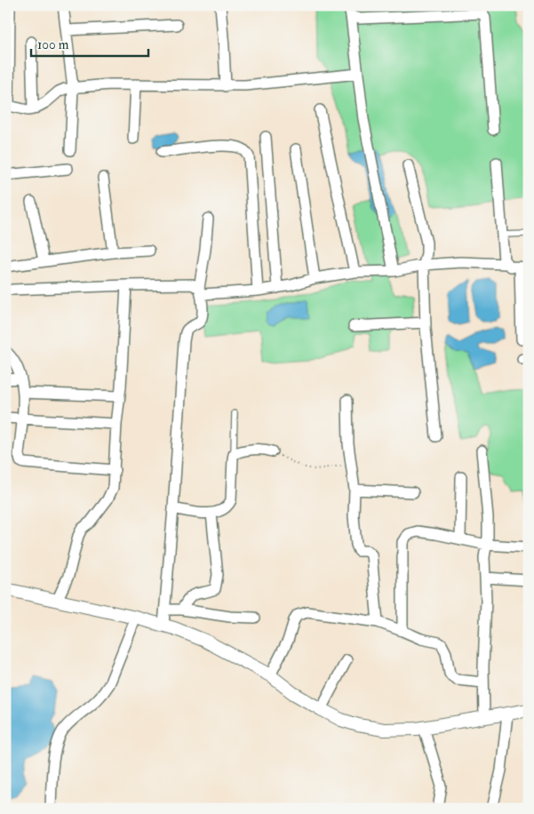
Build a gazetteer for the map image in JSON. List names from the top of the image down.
{
  "scale_bar": "100 m"
}
